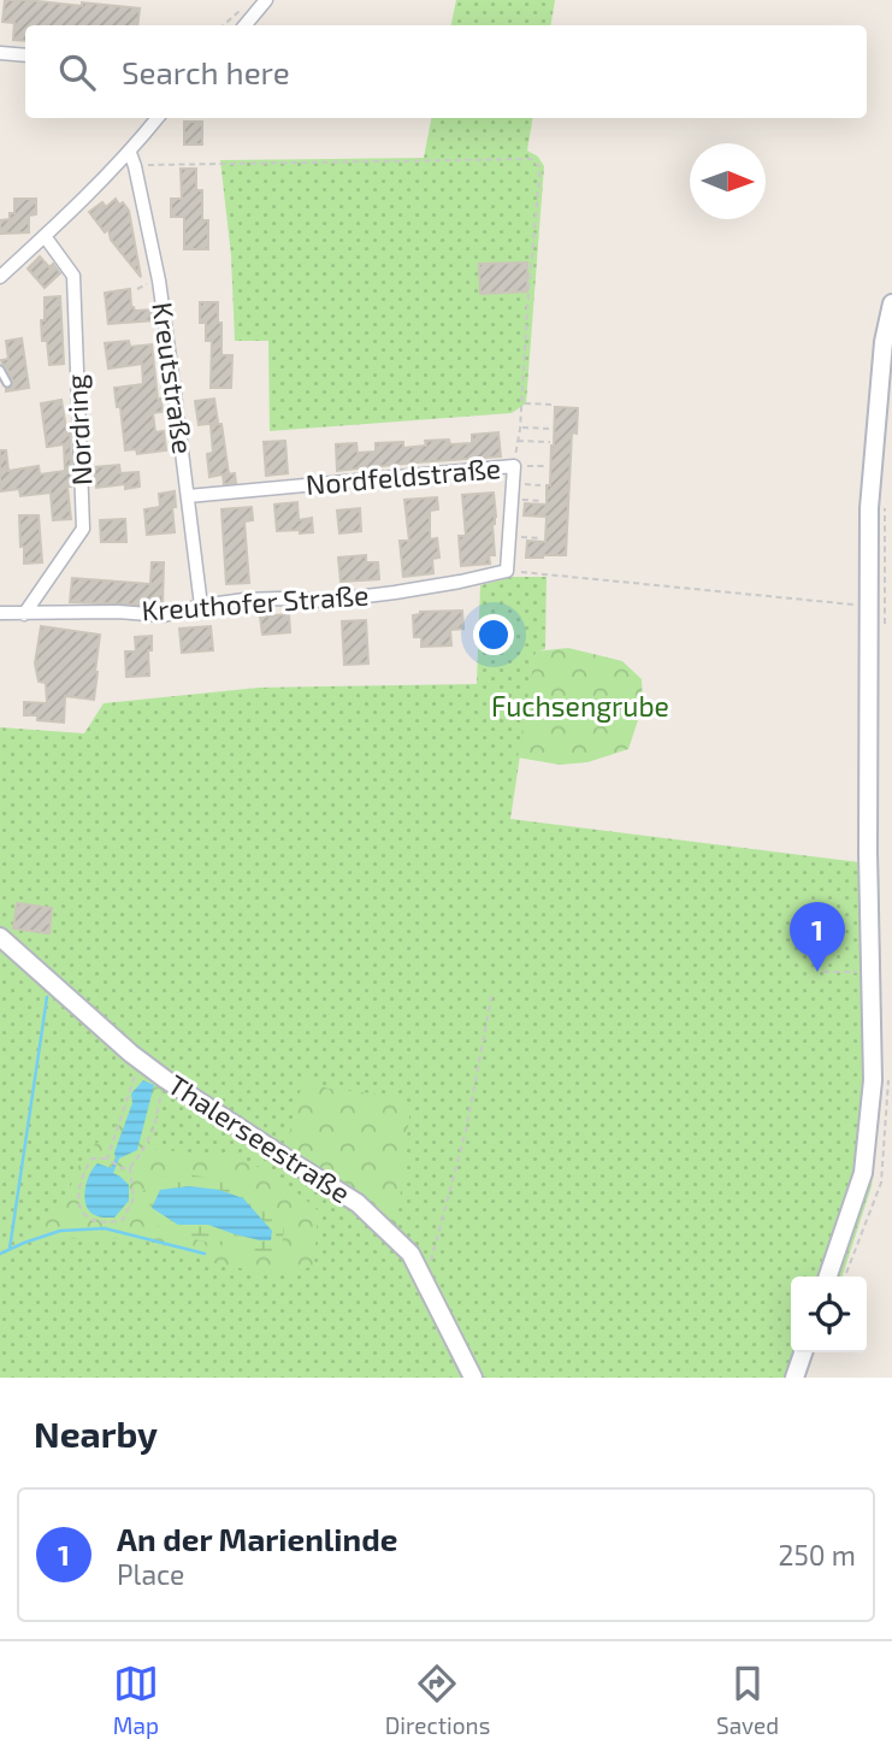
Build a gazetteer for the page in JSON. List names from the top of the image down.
{
  "streets": {
    "street": [
      "Kreutstraße",
      "Nordring",
      "Nordfeldstraße",
      "Kreuthofer Straße",
      "Thalerseestraße"
    ]
  },
  "crossings": [
    ["Kreutstraße", "Nordfeldstraße"],
    ["Kreutstraße", "Kreuthofer Straße"],
    ["Nordring", "Kreuthofer Straße"],
    ["Nordfeldstraße", "Kreuthofer Straße"]
  ],
  "parks": ["Fuchsengrube"],
  "north": "right",
  "page": {
    "search": "Search here",
    "pins": "1",
    "heading": "Nearby",
    "list": [
      {
        "mark": "1",
        "name": "An der Marienlinde",
        "note": "Place",
        "value": "250 m"
      }
    ],
    "nav": ["Map", "Directions", "Saved"]
  }
}
